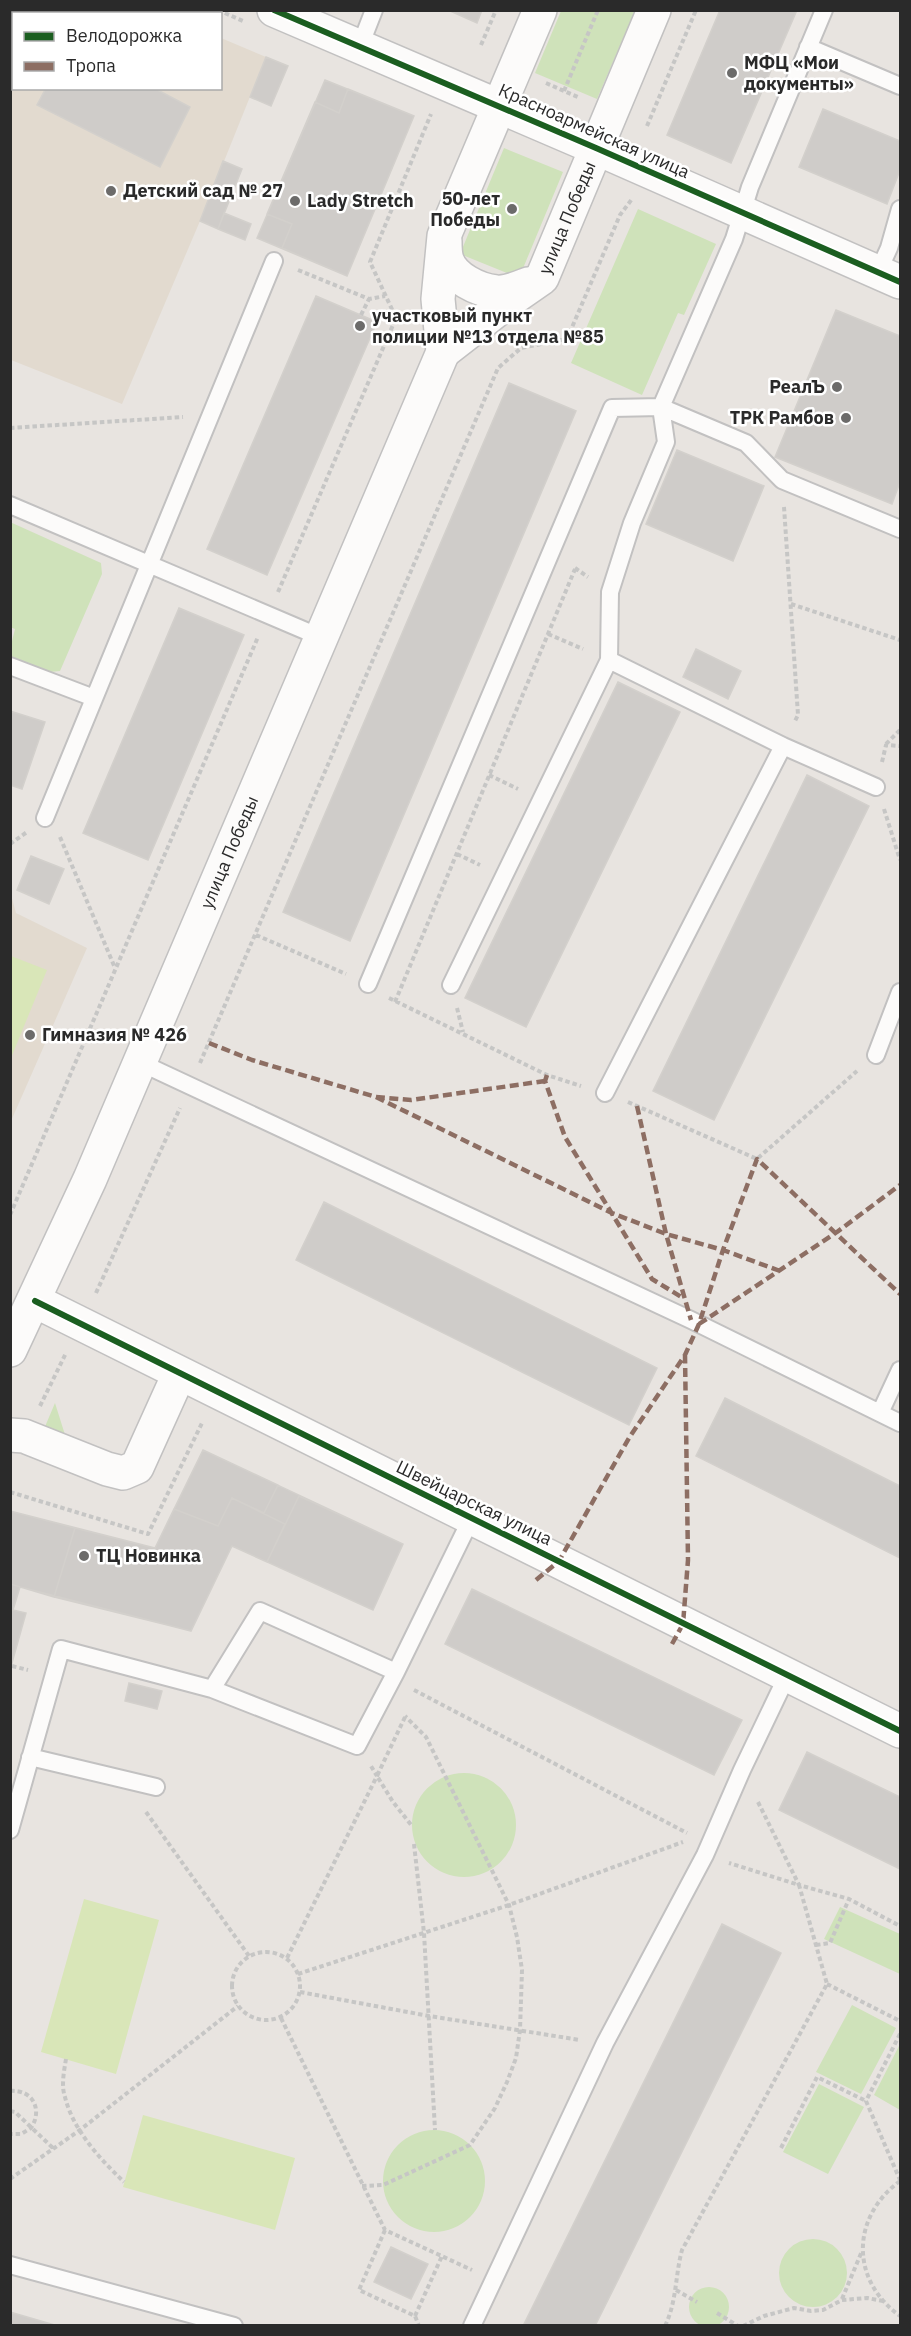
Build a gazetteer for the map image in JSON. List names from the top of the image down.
{
  "streets": {
    "main road": ["Красноармейская улица", "улица Победы", "Швейцарская улица"]
  },
  "crossings": [
    ["Красноармейская улица", "улица Победы"],
    ["улица Победы", "Швейцарская улица"]
  ],
  "places": [
    "МФЦ «Мои документы»",
    "Детский сад № 27",
    "Lady Stretch",
    "50-лет Победы",
    "участковый пункт полиции №13 отдела №85",
    "РеалЪ",
    "ТРК Рамбов",
    "Гимназия № 426",
    "ТЦ Новинка"
  ],
  "legend": ["Велодорожка", "Тропа"]
}
